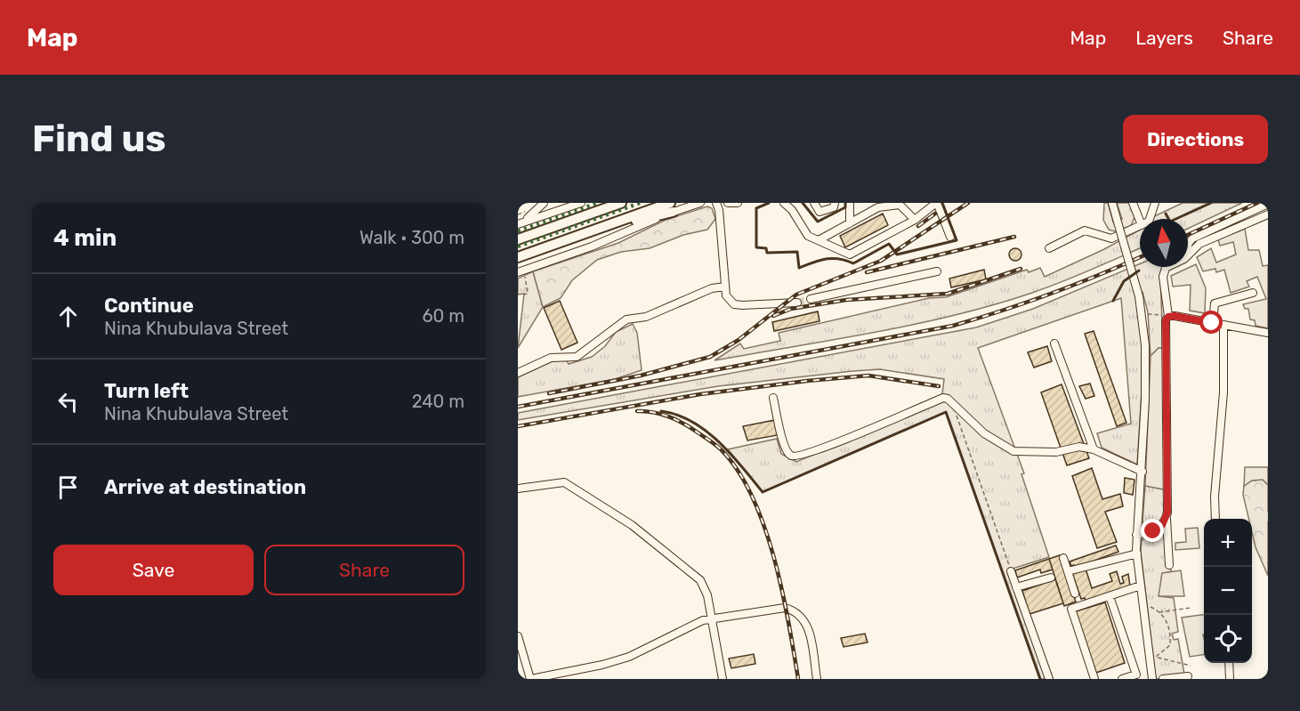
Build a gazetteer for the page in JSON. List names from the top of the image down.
{
  "north": "top",
  "page": {
    "header": "Map",
    "nav": ["Map", "Layers", "Share"],
    "buttons": [
      "Directions",
      ["Save", "Share"]
    ],
    "title": "Find us",
    "heading": ["4 min", "Walk · 300 m"],
    "list": [
      ["Continue", "Nina Khubulava Street", "60 m"],
      ["Turn left", "Nina Khubulava Street", "240 m"],
      "Arrive at destination"
    ],
    "map_buttons": ["+", "−"]
  }
}
